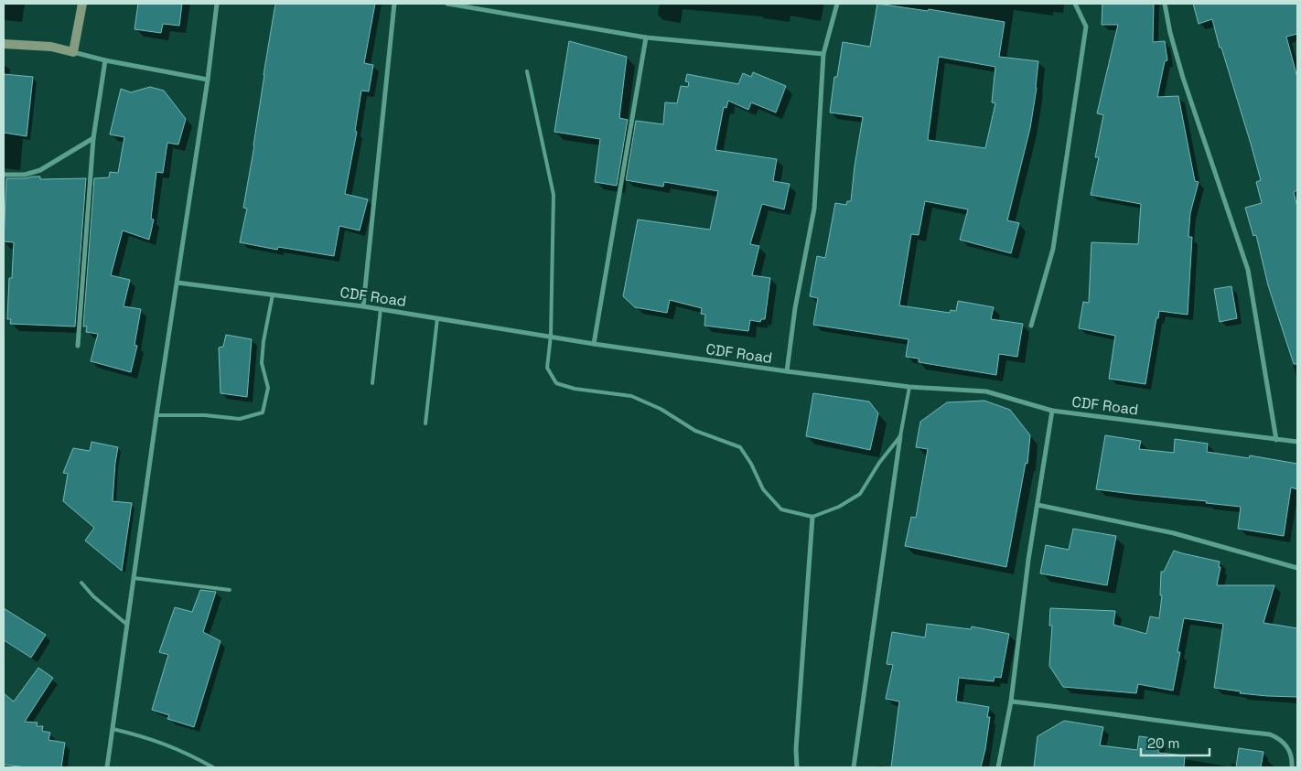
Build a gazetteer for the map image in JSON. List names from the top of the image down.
{
  "streets": {
    "street": ["CDF Road"]
  },
  "scale_bar": "20 m"
}
